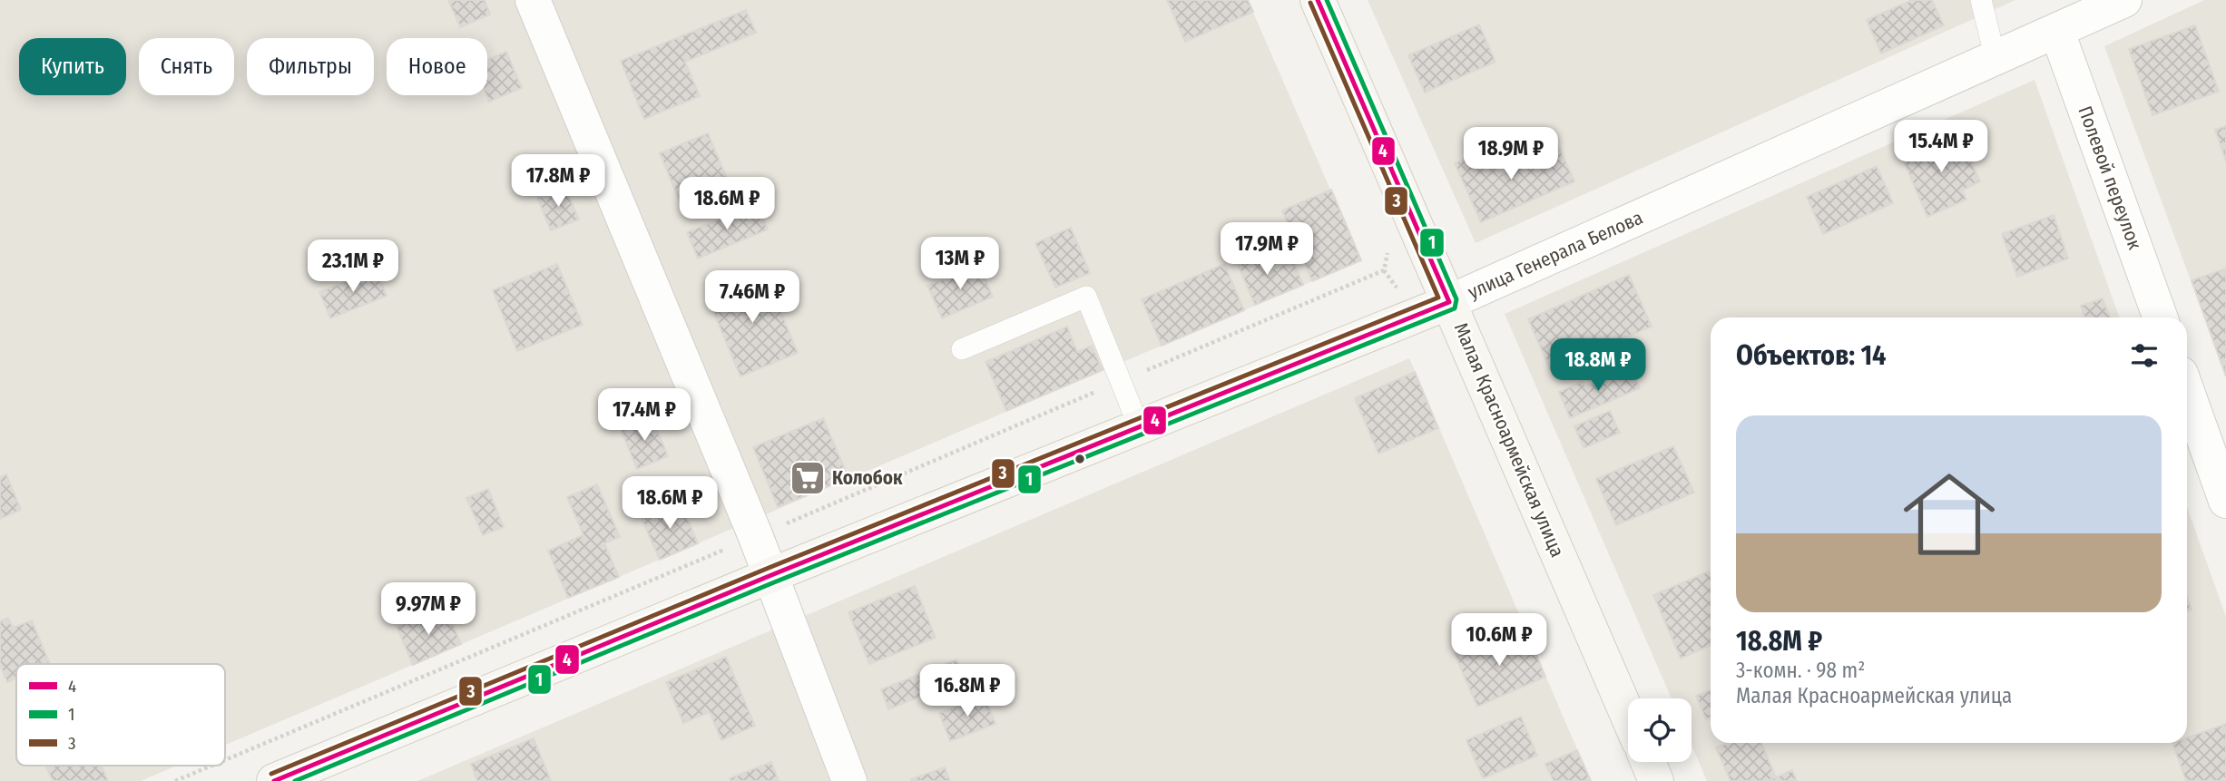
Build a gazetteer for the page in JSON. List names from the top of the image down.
{
  "streets": {
    "main road": ["улица Генерала Белова", "Малая Красноармейская улица"],
    "street": ["Полевой переулок"]
  },
  "crossings": [
    ["Полевой переулок", "улица Генерала Белова"],
    ["улица Генерала Белова", "Малая Красноармейская улица"]
  ],
  "places": {
    "supermarket": ["Колобок"]
  },
  "lines": ["transit line 4", "transit line 1", "transit line 3"],
  "legend": ["4", "1", "3"],
  "page": {
    "chip": [
      "Купить",
      "Снять",
      "Фильтры",
      "Новое"
    ],
    "price": [
      "15.4M ₽",
      "18.9M ₽",
      "17.8M ₽",
      "18.6M ₽",
      "17.9M ₽",
      "13M ₽",
      "23.1M ₽",
      "7.46M ₽",
      "18.8M ₽",
      "17.4M ₽",
      "18.6M ₽",
      "9.97M ₽",
      "10.6M ₽",
      "16.8M ₽"
    ],
    "heading": "Объектов: 14",
    "list": [
      {
        "name": "18.8M ₽",
        "note": "3-комн. · 98 m² · Малая Красноармейская улица"
      }
    ]
  }
}
